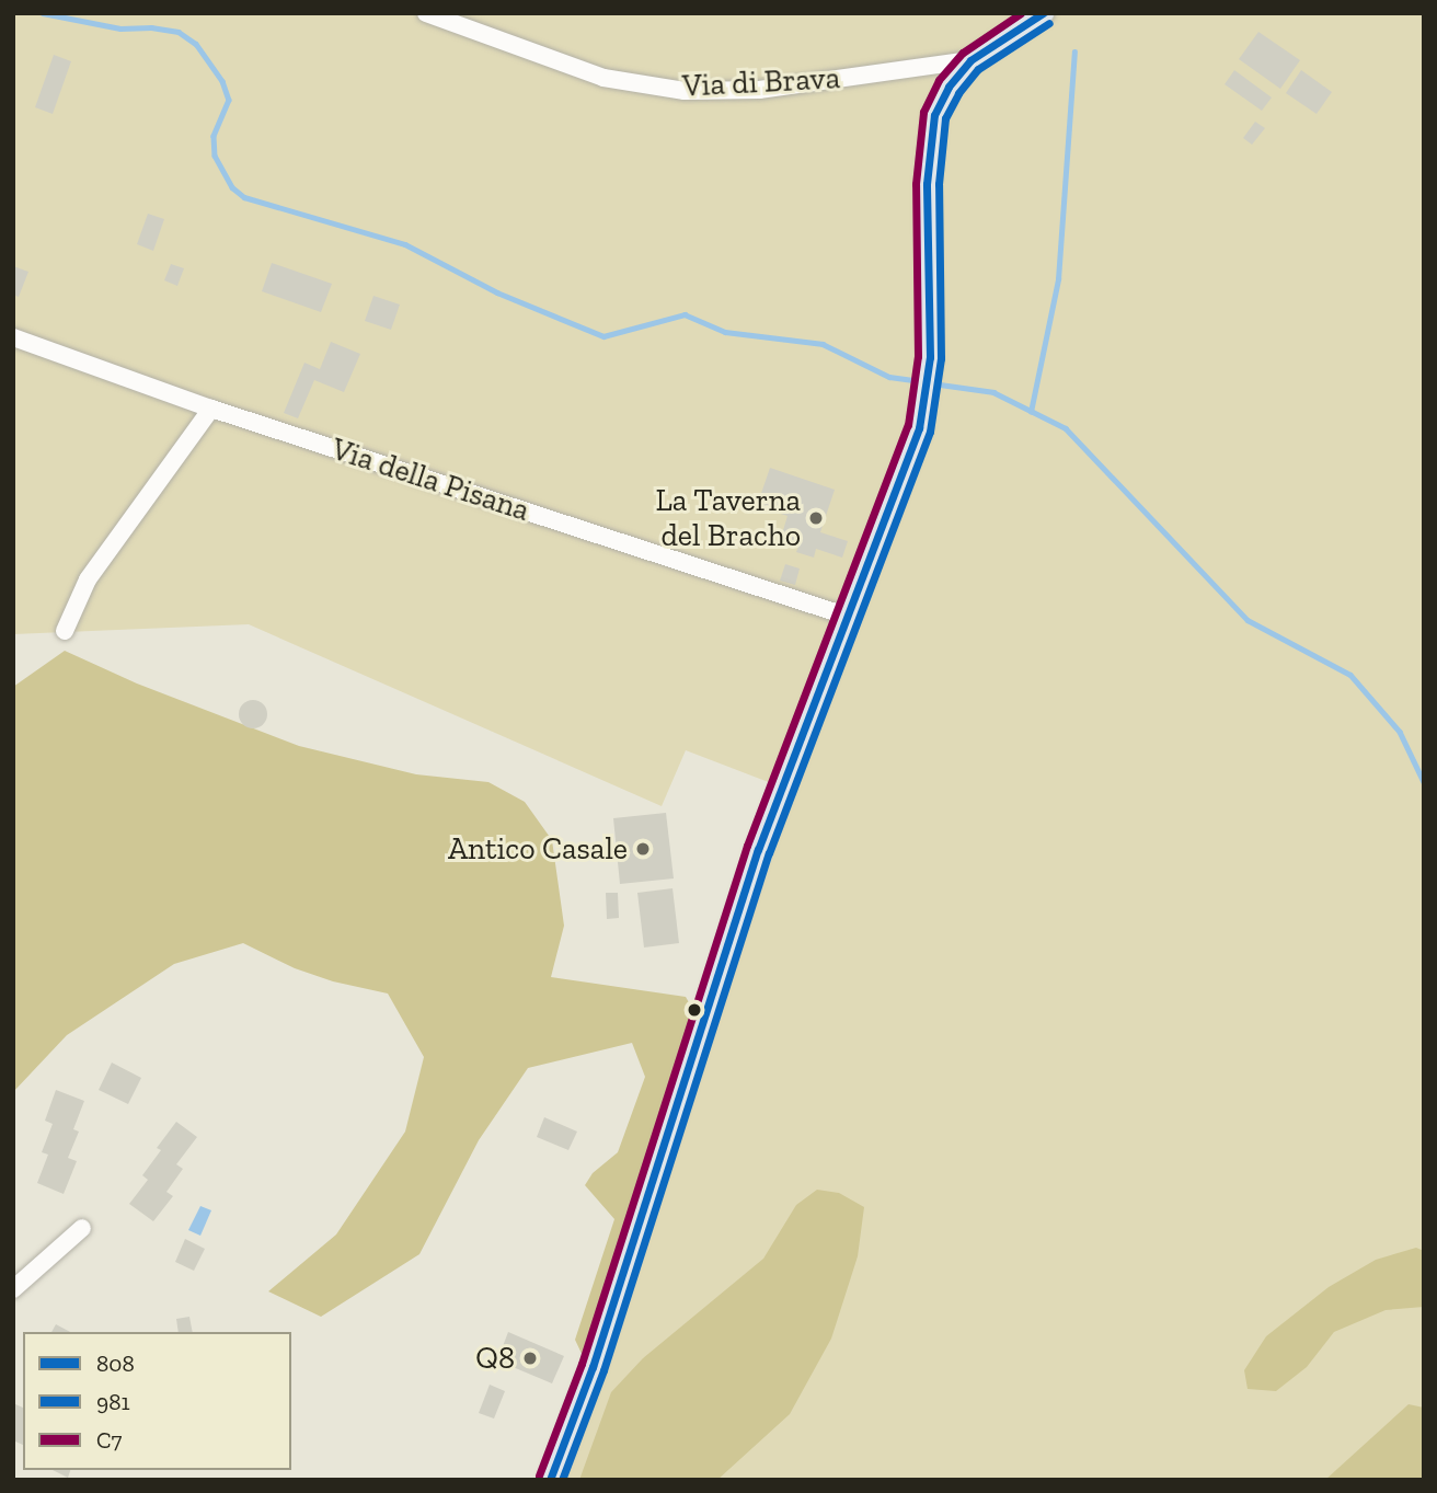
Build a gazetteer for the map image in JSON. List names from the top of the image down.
{
  "streets": {
    "street": ["Via di Brava", "Via della Pisana"]
  },
  "places": ["La Taverna del Bracho", "Antico Casale", "Q8"],
  "lines": ["transit line 808", "transit line C7", "transit line 981"],
  "legend": ["808", "981", "C7"]
}
